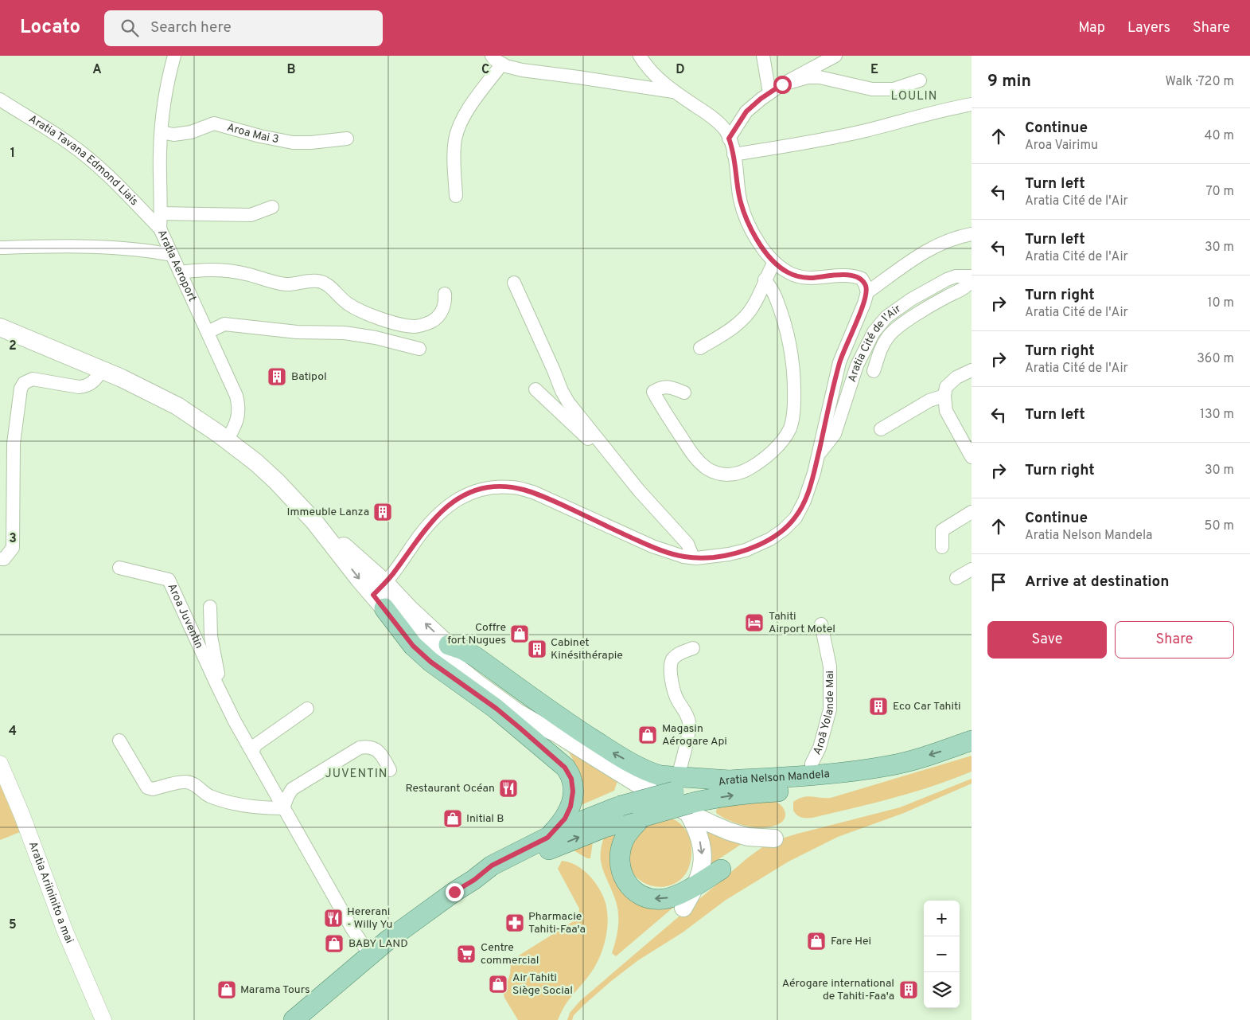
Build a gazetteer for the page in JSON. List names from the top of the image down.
{
  "streets": {
    "main road": ["Aratia Nelson Mandela"],
    "street": [
      "Aroa Mai 3",
      "Aratia Tavana Edmond Liais",
      "Aratia Aeroport",
      "Aratia Cité de l'Air",
      "Aroa Juventin",
      "Aroā Yolande Mai",
      "Aratia Ariininito a mai"
    ]
  },
  "crossings": [
    ["Aroa Mai 3", "Aratia Aeroport"],
    ["Aratia Tavana Edmond Liais", "Aratia Aeroport"],
    ["Aroa Juventin", "Aratia Nelson Mandela"],
    ["Aroā Yolande Mai", "Aratia Nelson Mandela"]
  ],
  "districts": ["LOULIN", "JUVENTIN"],
  "places": {
    "building": [
      "Batipol",
      "Immeuble Lanza",
      "Cabinet Kinésithérapie",
      "Eco Car Tahiti",
      "Aérogare international de Tahiti-Faa'a"
    ],
    "hotel": ["Tahiti Airport Motel"],
    "shop": [
      "Coffre fort Nugues",
      "Magasin Aérogare Api",
      "Initial B",
      "Fare Hei",
      "BABY LAND",
      "Air Tahiti Siège Social",
      "Marama Tours"
    ],
    "restaurant": ["Restaurant Océan", "Hererani - Willy Yu"],
    "pharmacy": ["Pharmacie Tahiti-Faa'a"],
    "supermarket": ["Centre commercial"]
  },
  "page": {
    "header": "Locato",
    "search": "Search here",
    "nav": ["Map", "Layers", "Share"],
    "heading": ["9 min", "Walk · 720 m"],
    "list": [
      ["Continue", "Aroa Vairimu", "40 m"],
      ["Turn left", "Aratia Cité de l'Air", "70 m"],
      ["Turn left", "Aratia Cité de l'Air", "30 m"],
      ["Turn right", "Aratia Cité de l'Air", "10 m"],
      ["Turn right", "Aratia Cité de l'Air", "360 m"],
      ["Turn left", "130 m"],
      ["Turn right", "30 m"],
      ["Continue", "Aratia Nelson Mandela", "50 m"],
      "Arrive at destination"
    ],
    "buttons": ["Save", "Share"],
    "map_buttons": ["+", "−"]
  },
  "grid": {
    "columns": [
      "A",
      "B",
      "C",
      "D",
      "E"
    ],
    "rows": [
      "1",
      "2",
      "3",
      "4",
      "5"
    ]
  }
}
